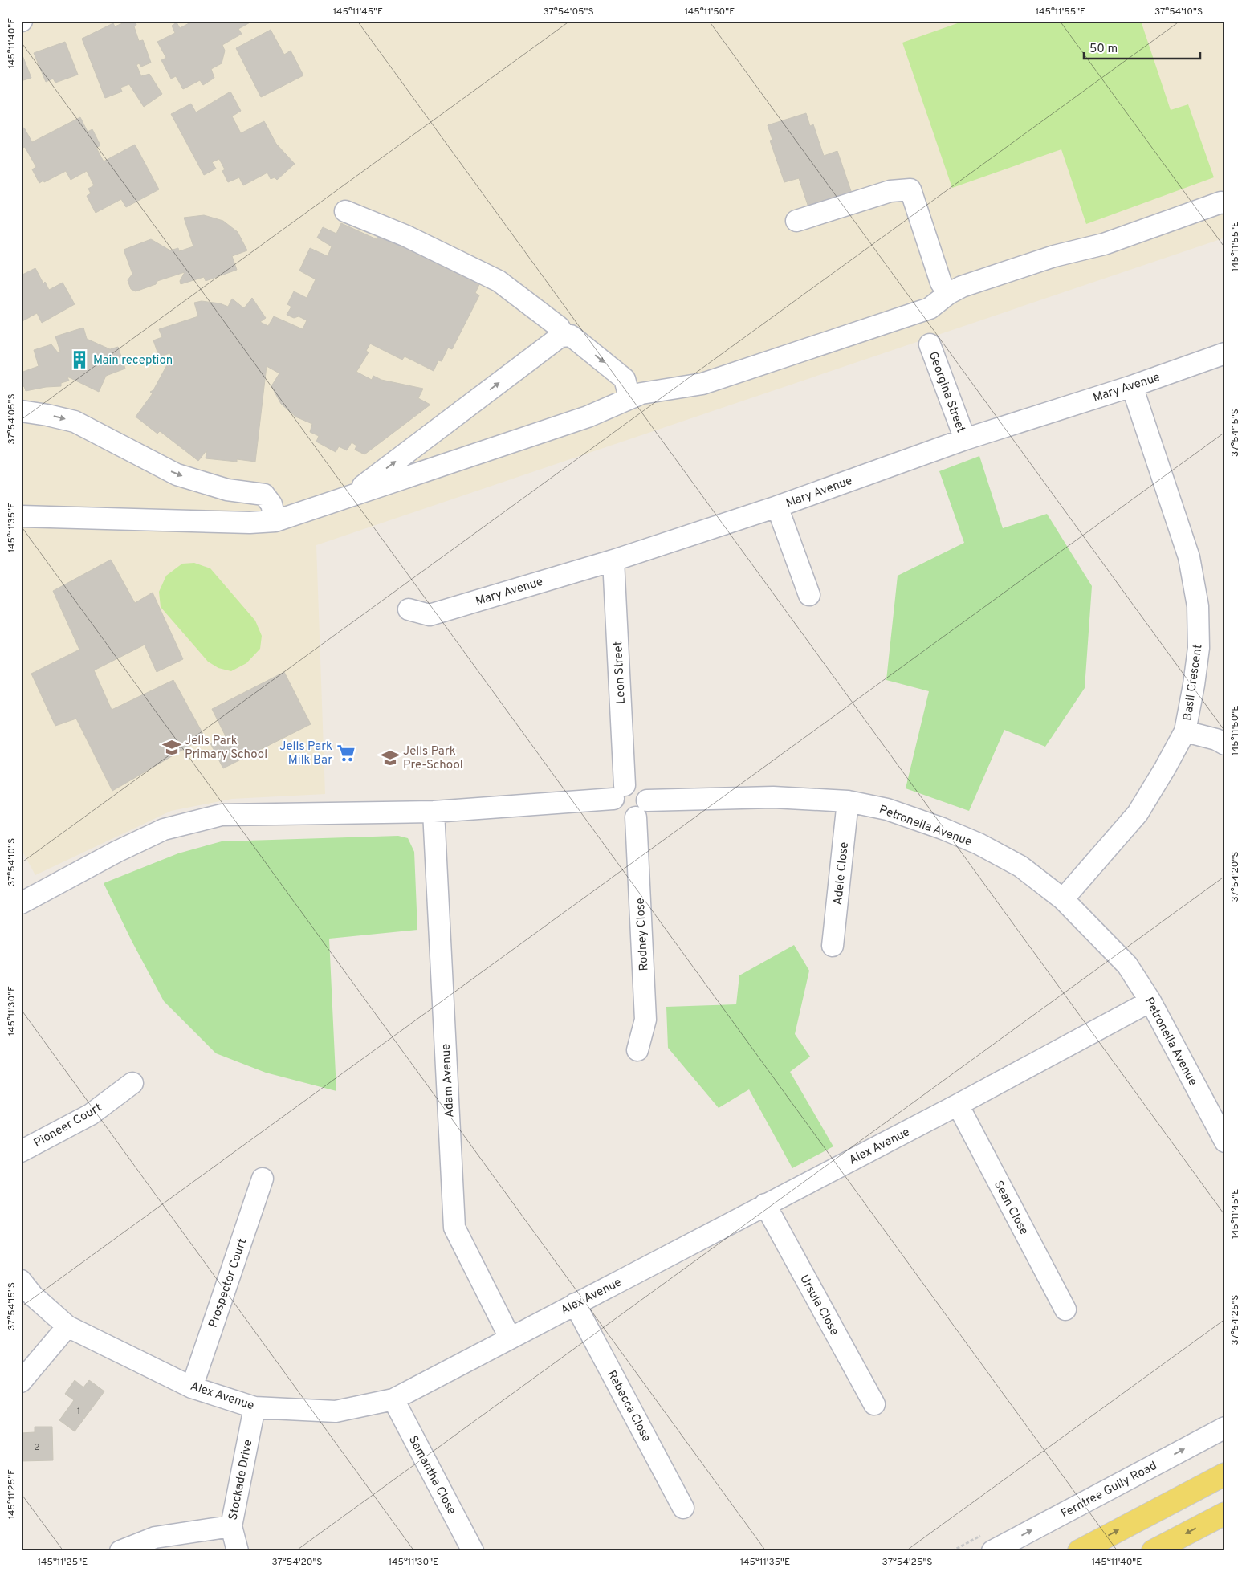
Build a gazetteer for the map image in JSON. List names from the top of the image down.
{
  "streets": {
    "street": [
      "Mary Avenue",
      "Georgina Street",
      "Leon Street",
      "Basil Crescent",
      "Petronella Avenue",
      "Adele Close",
      "Rodney Close",
      "Adam Avenue",
      "Pioneer Court",
      "Alex Avenue",
      "Sean Close",
      "Prospector Court",
      "Ursula Close",
      "Rebecca Close",
      "Samantha Close",
      "Stockade Drive",
      "Ferntree Gully Road"
    ]
  },
  "crossings": [
    ["Mary Avenue", "Georgina Street"],
    ["Mary Avenue", "Leon Street"],
    ["Mary Avenue", "Basil Crescent"],
    ["Leon Street", "Petronella Avenue"],
    ["Leon Street", "Rodney Close"],
    ["Basil Crescent", "Petronella Avenue"],
    ["Petronella Avenue", "Adele Close"],
    ["Petronella Avenue", "Rodney Close"],
    ["Petronella Avenue", "Alex Avenue"],
    ["Adam Avenue", "Alex Avenue"],
    ["Alex Avenue", "Sean Close"],
    ["Alex Avenue", "Prospector Court"],
    ["Alex Avenue", "Ursula Close"],
    ["Alex Avenue", "Rebecca Close"],
    ["Alex Avenue", "Samantha Close"],
    ["Alex Avenue", "Stockade Drive"]
  ],
  "one_way": ["Ferntree Gully Road"],
  "places": {
    "building": ["Main reception"],
    "school or university": ["Jells Park Primary School", "Jells Park Pre-School"],
    "supermarket": ["Jells Park Milk Bar"]
  },
  "house_numbers": ["1", "2"],
  "scale_bar": "50 m",
  "coordinates": [
    "145°11'45\"E",
    "37°54'05\"S",
    "145°11'50\"E",
    "145°11'55\"E",
    "37°54'10\"S",
    "145°11'40\"E",
    "37°54'15\"S",
    "145°11'35\"E",
    "37°54'20\"S",
    "145°11'30\"E",
    "37°54'25\"S",
    "145°11'25\"E"
  ]
}
